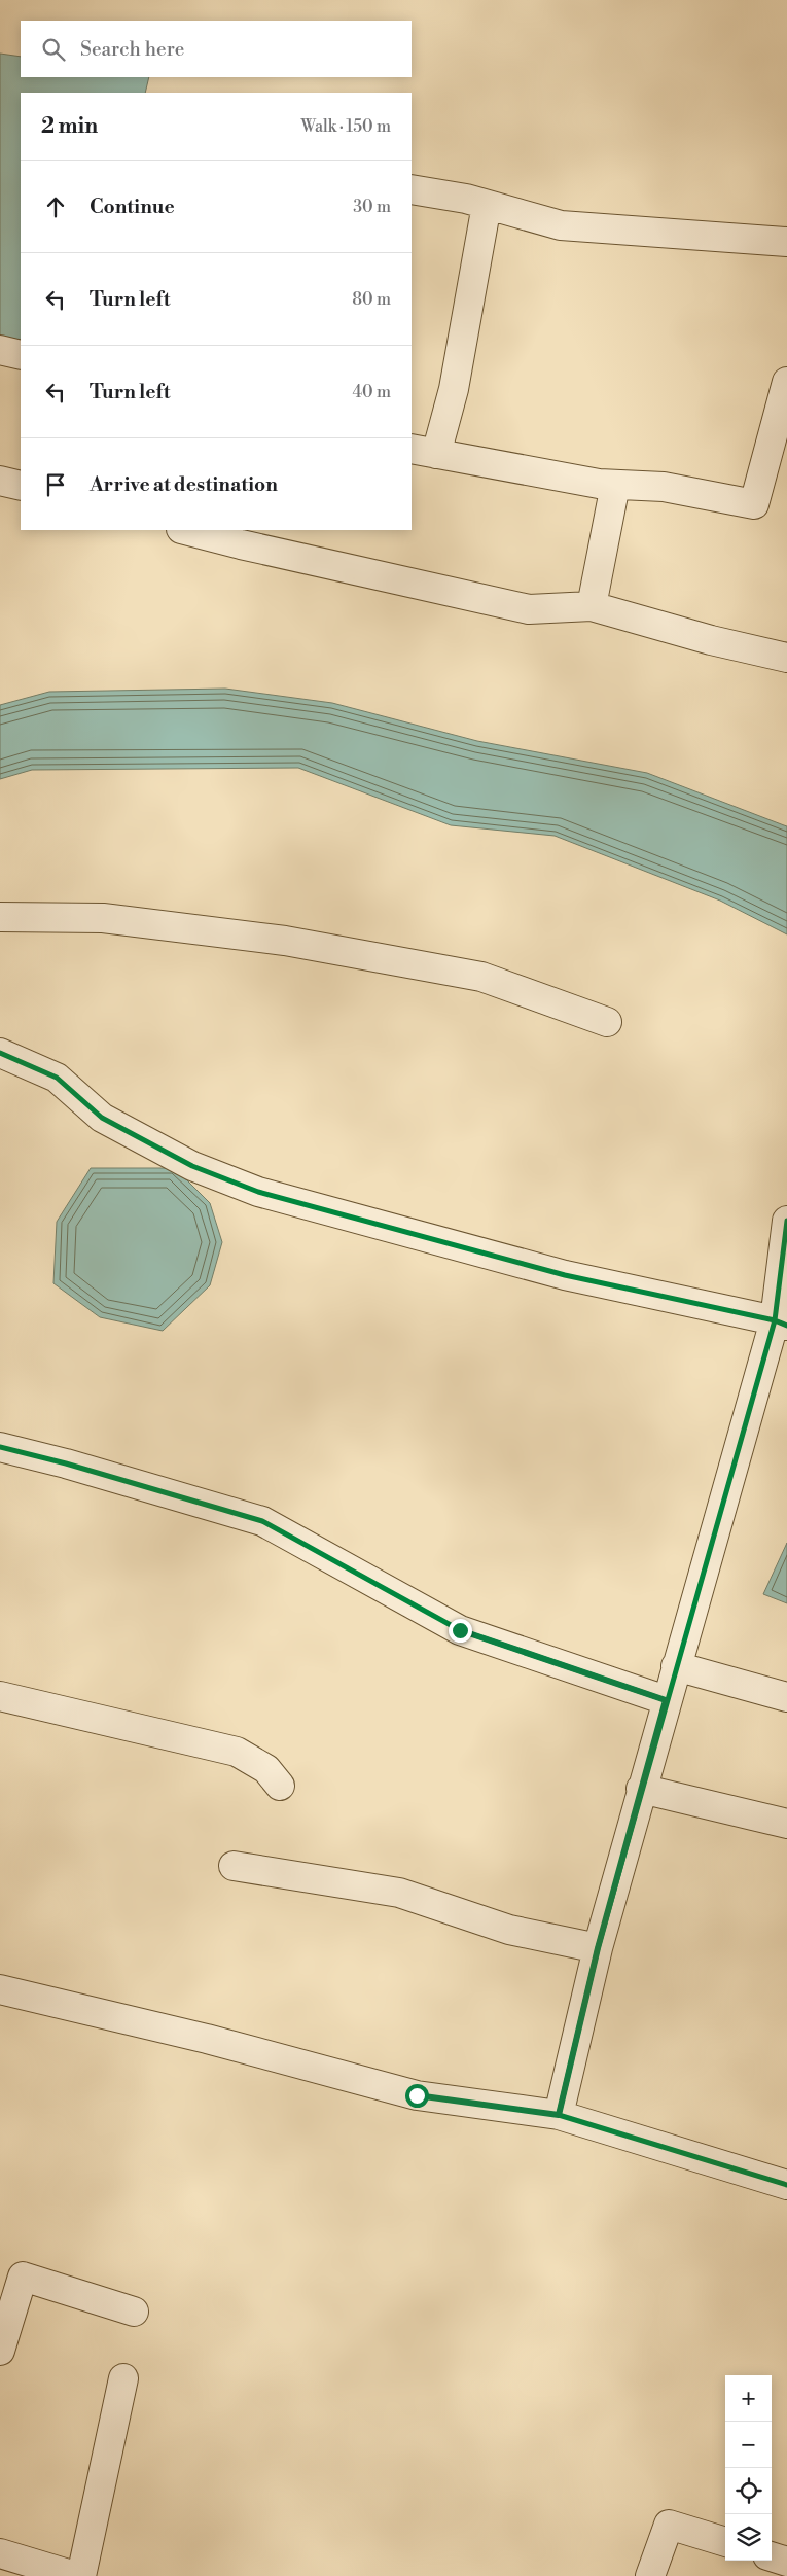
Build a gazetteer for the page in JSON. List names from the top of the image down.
{
  "page": {
    "search": "Search here",
    "heading": ["2 min", "Walk · 150 m"],
    "list": [
      ["Continue", "30 m"],
      ["Turn left", "80 m"],
      ["Turn left", "40 m"],
      "Arrive at destination"
    ],
    "map_buttons": ["+", "−"]
  }
}
